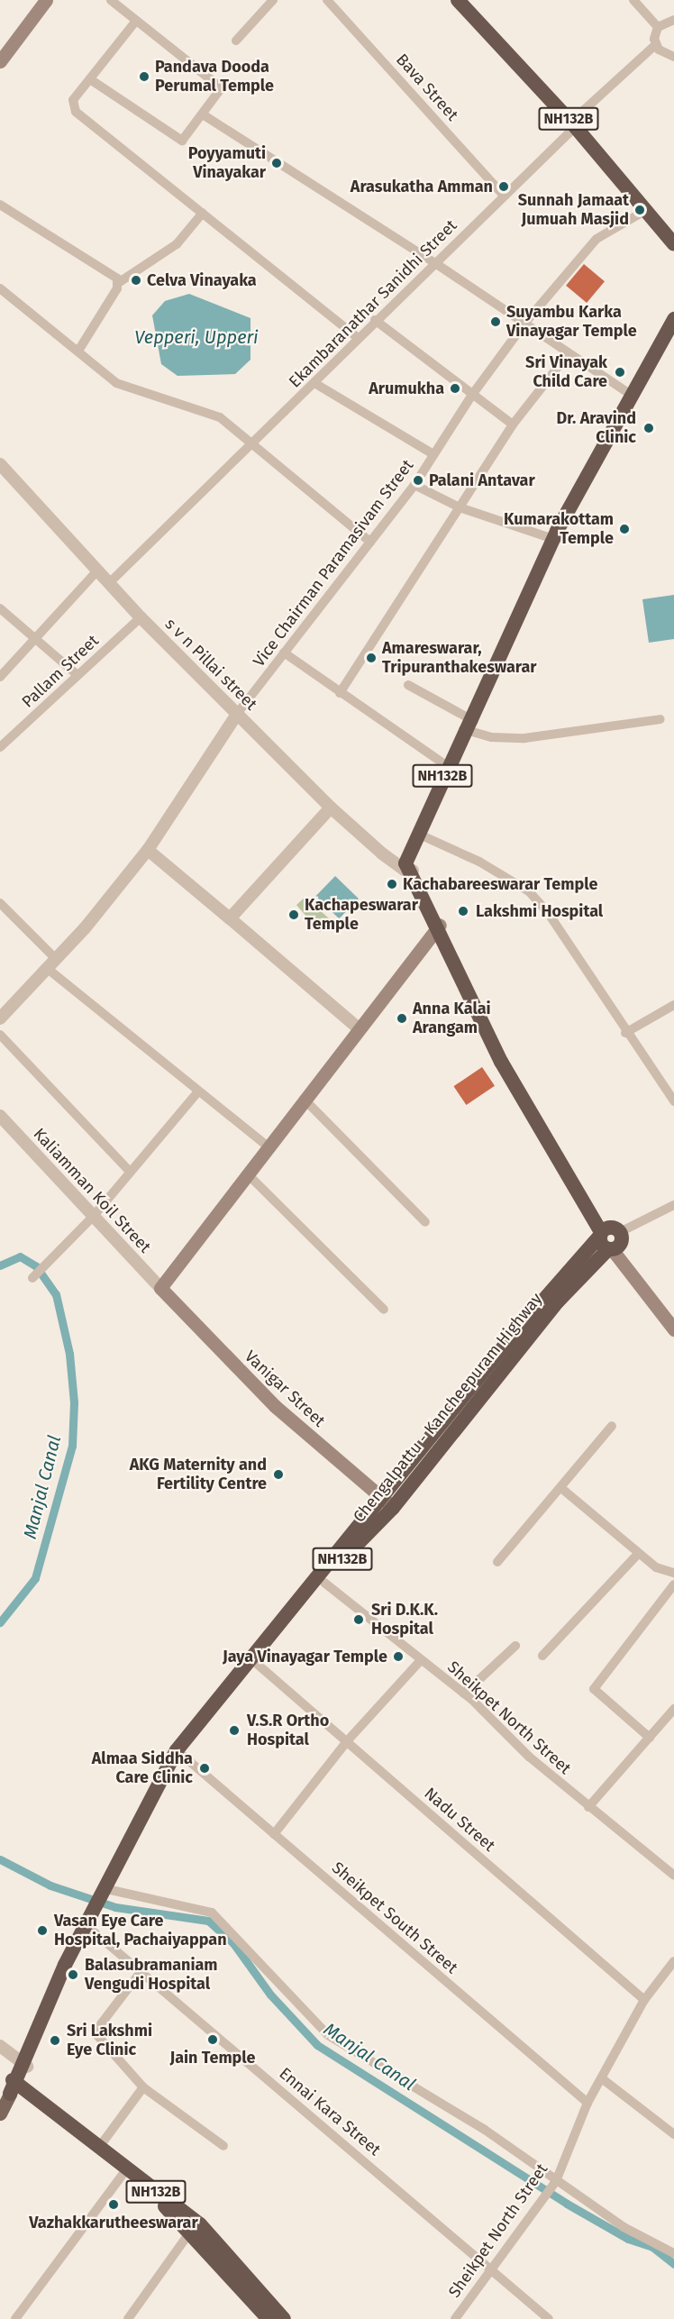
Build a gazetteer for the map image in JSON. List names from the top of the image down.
{
  "streets": {
    "highway": ["NH132B", "Chengalpattu - Kancheepuram Highway"],
    "main road": ["Vanigar Street"],
    "street": [
      "Bava Street",
      "Ekambaranathar Sanidhi Street",
      "Vice Chairman Paramasivam Street",
      "s v n Pillai street",
      "Pallam Street",
      "Kaliamman Koil Street",
      "Sheikpet North Street",
      "Nadu Street",
      "Sheikpet South Street",
      "Ennai Kara Street"
    ]
  },
  "crossings": [
    ["Bava Street", "Ekambaranathar Sanidhi Street"],
    ["NH132B", "Ekambaranathar Sanidhi Street"],
    ["NH132B", "Vice Chairman Paramasivam Street"],
    ["NH132B", "s v n Pillai street"],
    ["Ekambaranathar Sanidhi Street", "s v n Pillai street"],
    ["Vice Chairman Paramasivam Street", "s v n Pillai street"],
    ["s v n Pillai street", "Pallam Street"],
    ["Kaliamman Koil Street", "Vanigar Street"],
    ["Vanigar Street", "Chengalpattu - Kancheepuram Highway"],
    ["Chengalpattu - Kancheepuram Highway", "Sheikpet North Street"],
    ["Chengalpattu - Kancheepuram Highway", "Nadu Street"],
    ["Sheikpet North Street", "Nadu Street"],
    ["Sheikpet North Street", "Sheikpet South Street"],
    ["Sheikpet North Street", "Ennai Kara Street"]
  ],
  "water": ["Vepperi, Upperi", "Manjal Canal"],
  "places": [
    "Pandava Dooda Perumal Temple",
    "Poyyamuti Vinayakar",
    "Arasukatha Amman",
    "Sunnah Jamaat Jumuah Masjid",
    "Celva Vinayaka",
    "Suyambu Karka Vinayagar Temple",
    "Sri Vinayak Child Care",
    "Arumukha",
    "Dr. Aravind Clinic",
    "Palani Antavar",
    "Kumarakottam Temple",
    "Amareswarar, Tripuranthakeswarar",
    "Kachabareeswarar Temple",
    "Lakshmi Hospital",
    "Kachapeswarar Temple",
    "Anna Kalai Arangam",
    "AKG Maternity and Fertility Centre",
    "Sri D.K.K. Hospital",
    "Jaya Vinayagar Temple",
    "V.S.R Ortho Hospital",
    "Almaa Siddha Care Clinic",
    "Vasan Eye Care Hospital, Pachaiyappan",
    "Balasubramaniam Vengudi Hospital",
    "Jain Temple",
    "Sri Lakshmi Eye Clinic",
    "Vazhakkarutheeswarar"
  ]
}
